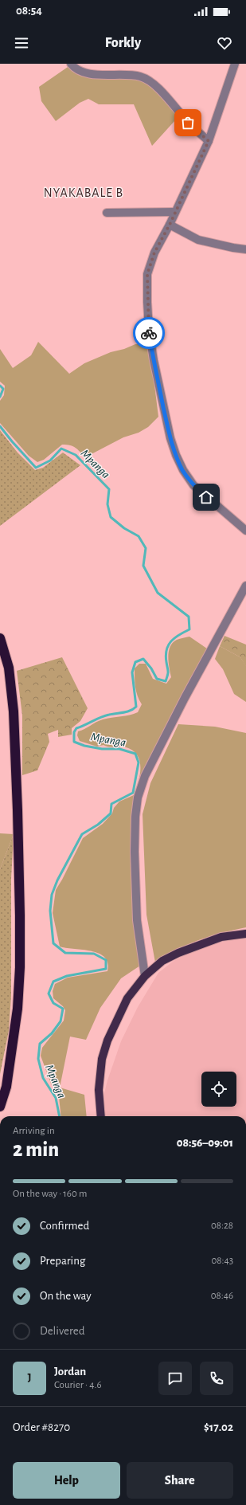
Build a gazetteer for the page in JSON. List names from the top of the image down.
{
  "districts": ["NYAKABALE B"],
  "water": ["Mpanga"],
  "page": {
    "status": "08:54",
    "header": "Forkly",
    "heading": ["2 min", "Arriving in", "08:56–09:01"],
    "panel": [
      "Jordan",
      "Courier · 4.6",
      "Order #8270",
      "$17.02"
    ],
    "bar": "On the way · 160 m",
    "list": [
      ["Confirmed", "08:28"],
      ["Preparing", "08:43"],
      ["On the way", "08:46"],
      "Delivered"
    ],
    "round": "J",
    "buttons": ["Help", "Share"]
  }
}
